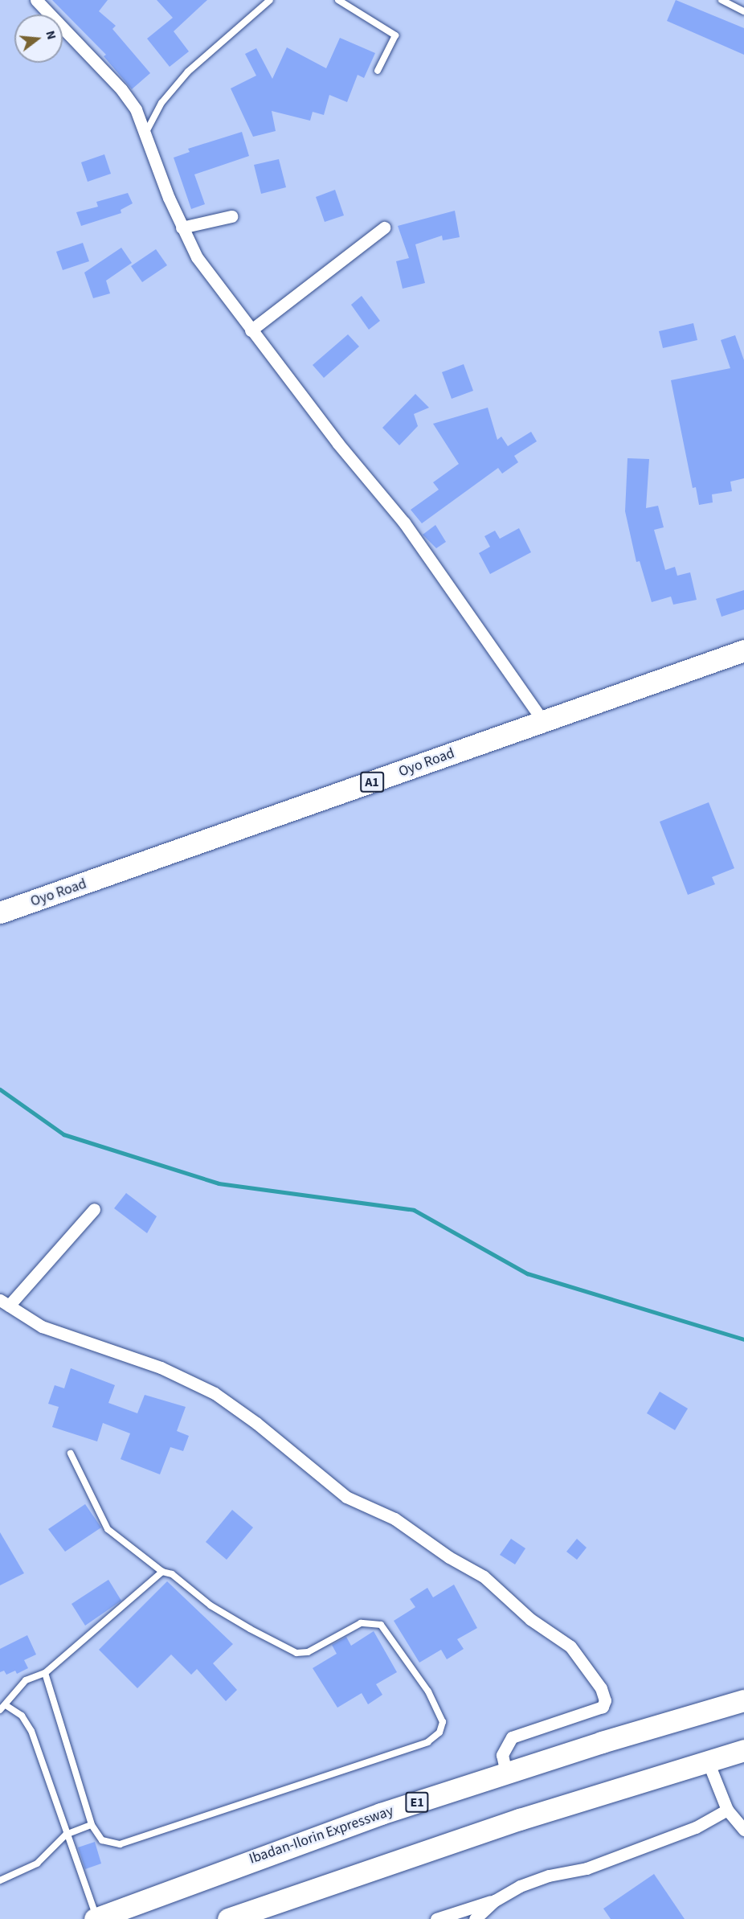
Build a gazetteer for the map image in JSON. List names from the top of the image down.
{
  "streets": {
    "highway": [
      "Oyo Road",
      "A1",
      "E1",
      "Ibadan-Ilorin Expressway"
    ]
  },
  "north": "right"
}
